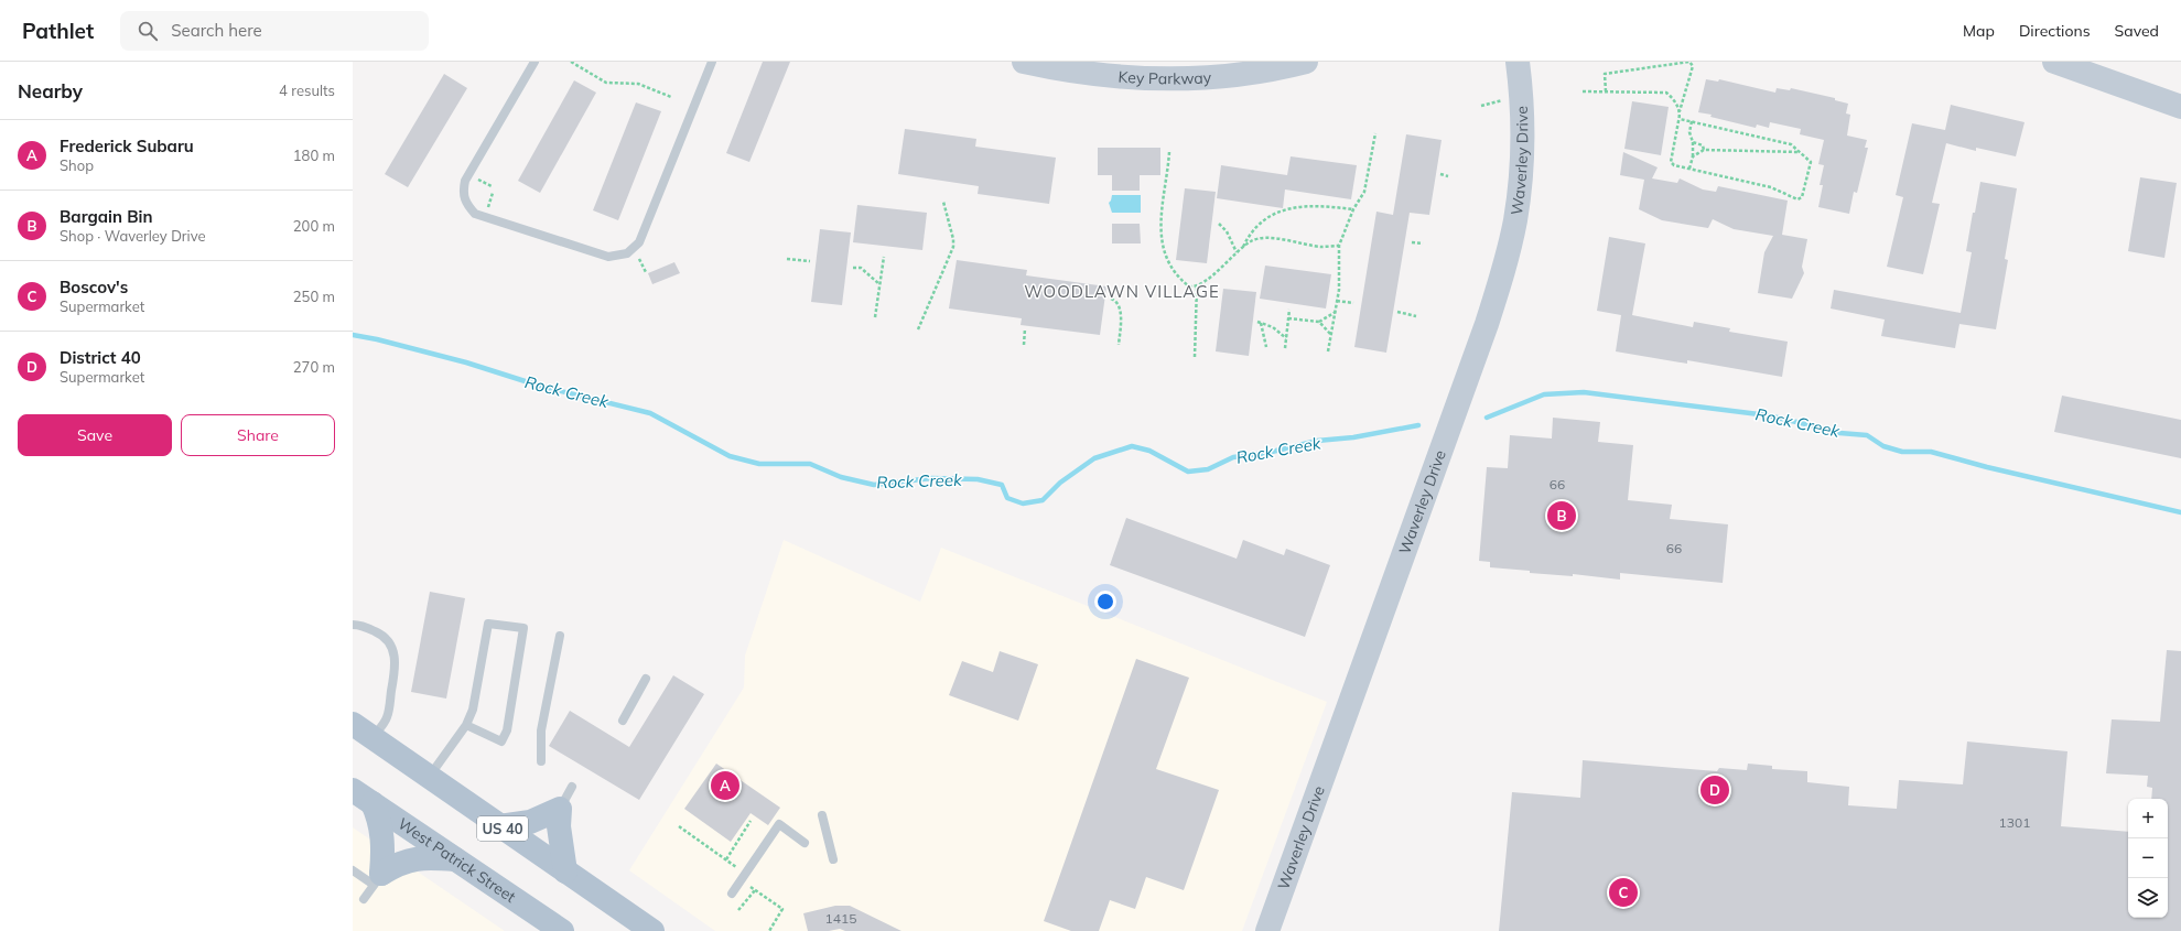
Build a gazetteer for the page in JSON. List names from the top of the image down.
{
  "streets": {
    "main road": ["US 40", "West Patrick Street"],
    "street": ["Key Parkway", "Waverley Drive"]
  },
  "districts": ["WOODLAWN VILLAGE"],
  "water": ["Rock Creek"],
  "house_numbers": [
    "66",
    "66",
    "1301",
    "1415"
  ],
  "page": {
    "header": "Pathlet",
    "search": "Search here",
    "nav": ["Map", "Directions", "Saved"],
    "heading": ["Nearby", "4 results"],
    "list": [
      {
        "mark": "A",
        "name": "Frederick Subaru",
        "note": "Shop",
        "value": "180 m"
      },
      {
        "mark": "B",
        "name": "Bargain Bin",
        "note": "Shop · Waverley Drive",
        "value": "200 m"
      },
      {
        "mark": "C",
        "name": "Boscov's",
        "note": "Supermarket",
        "value": "250 m"
      },
      {
        "mark": "D",
        "name": "District 40",
        "note": "Supermarket",
        "value": "270 m"
      }
    ],
    "buttons": ["Save", "Share"],
    "pins": [
      "B",
      "A",
      "D",
      "C"
    ],
    "map_buttons": ["+", "−"]
  }
}
